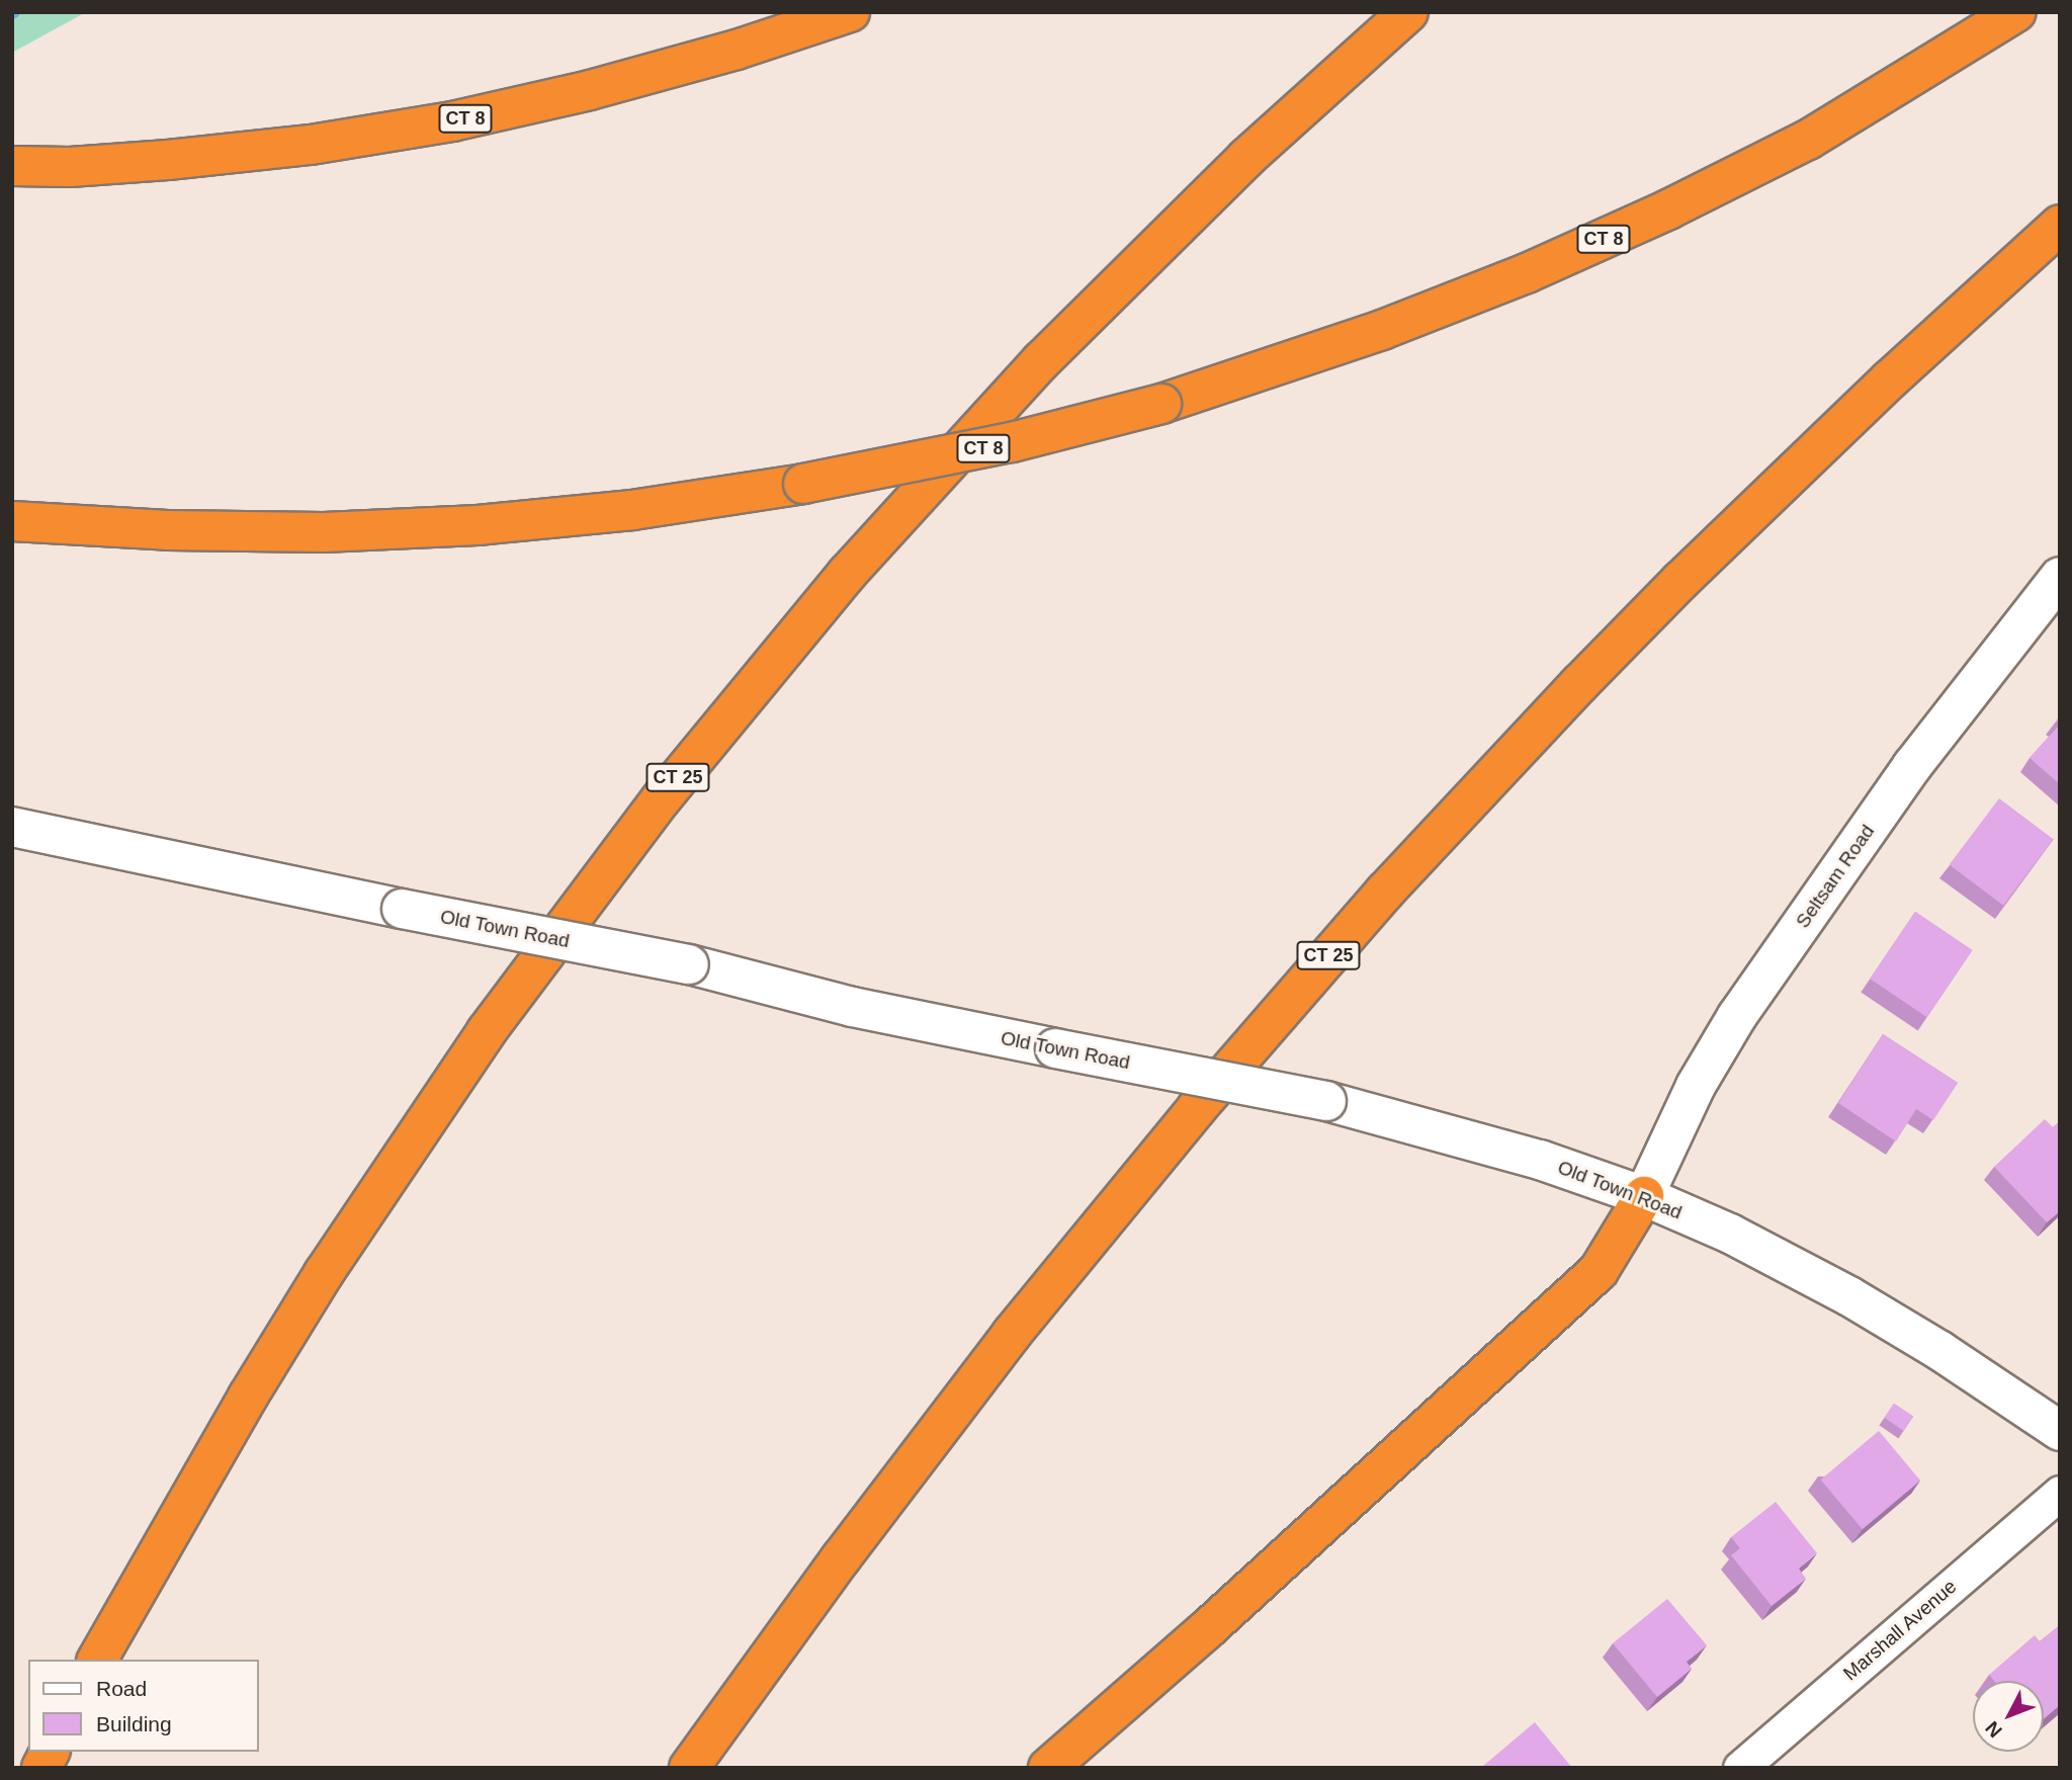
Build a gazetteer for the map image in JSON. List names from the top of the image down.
{
  "streets": {
    "highway": ["CT 8", "CT 25"],
    "main road": ["Seltsam Road", "Old Town Road"],
    "street": ["Marshall Avenue"]
  },
  "crossings": [
    ["Seltsam Road", "Old Town Road"]
  ],
  "legend": ["Road", "Building"],
  "north": "bottom left"
}
